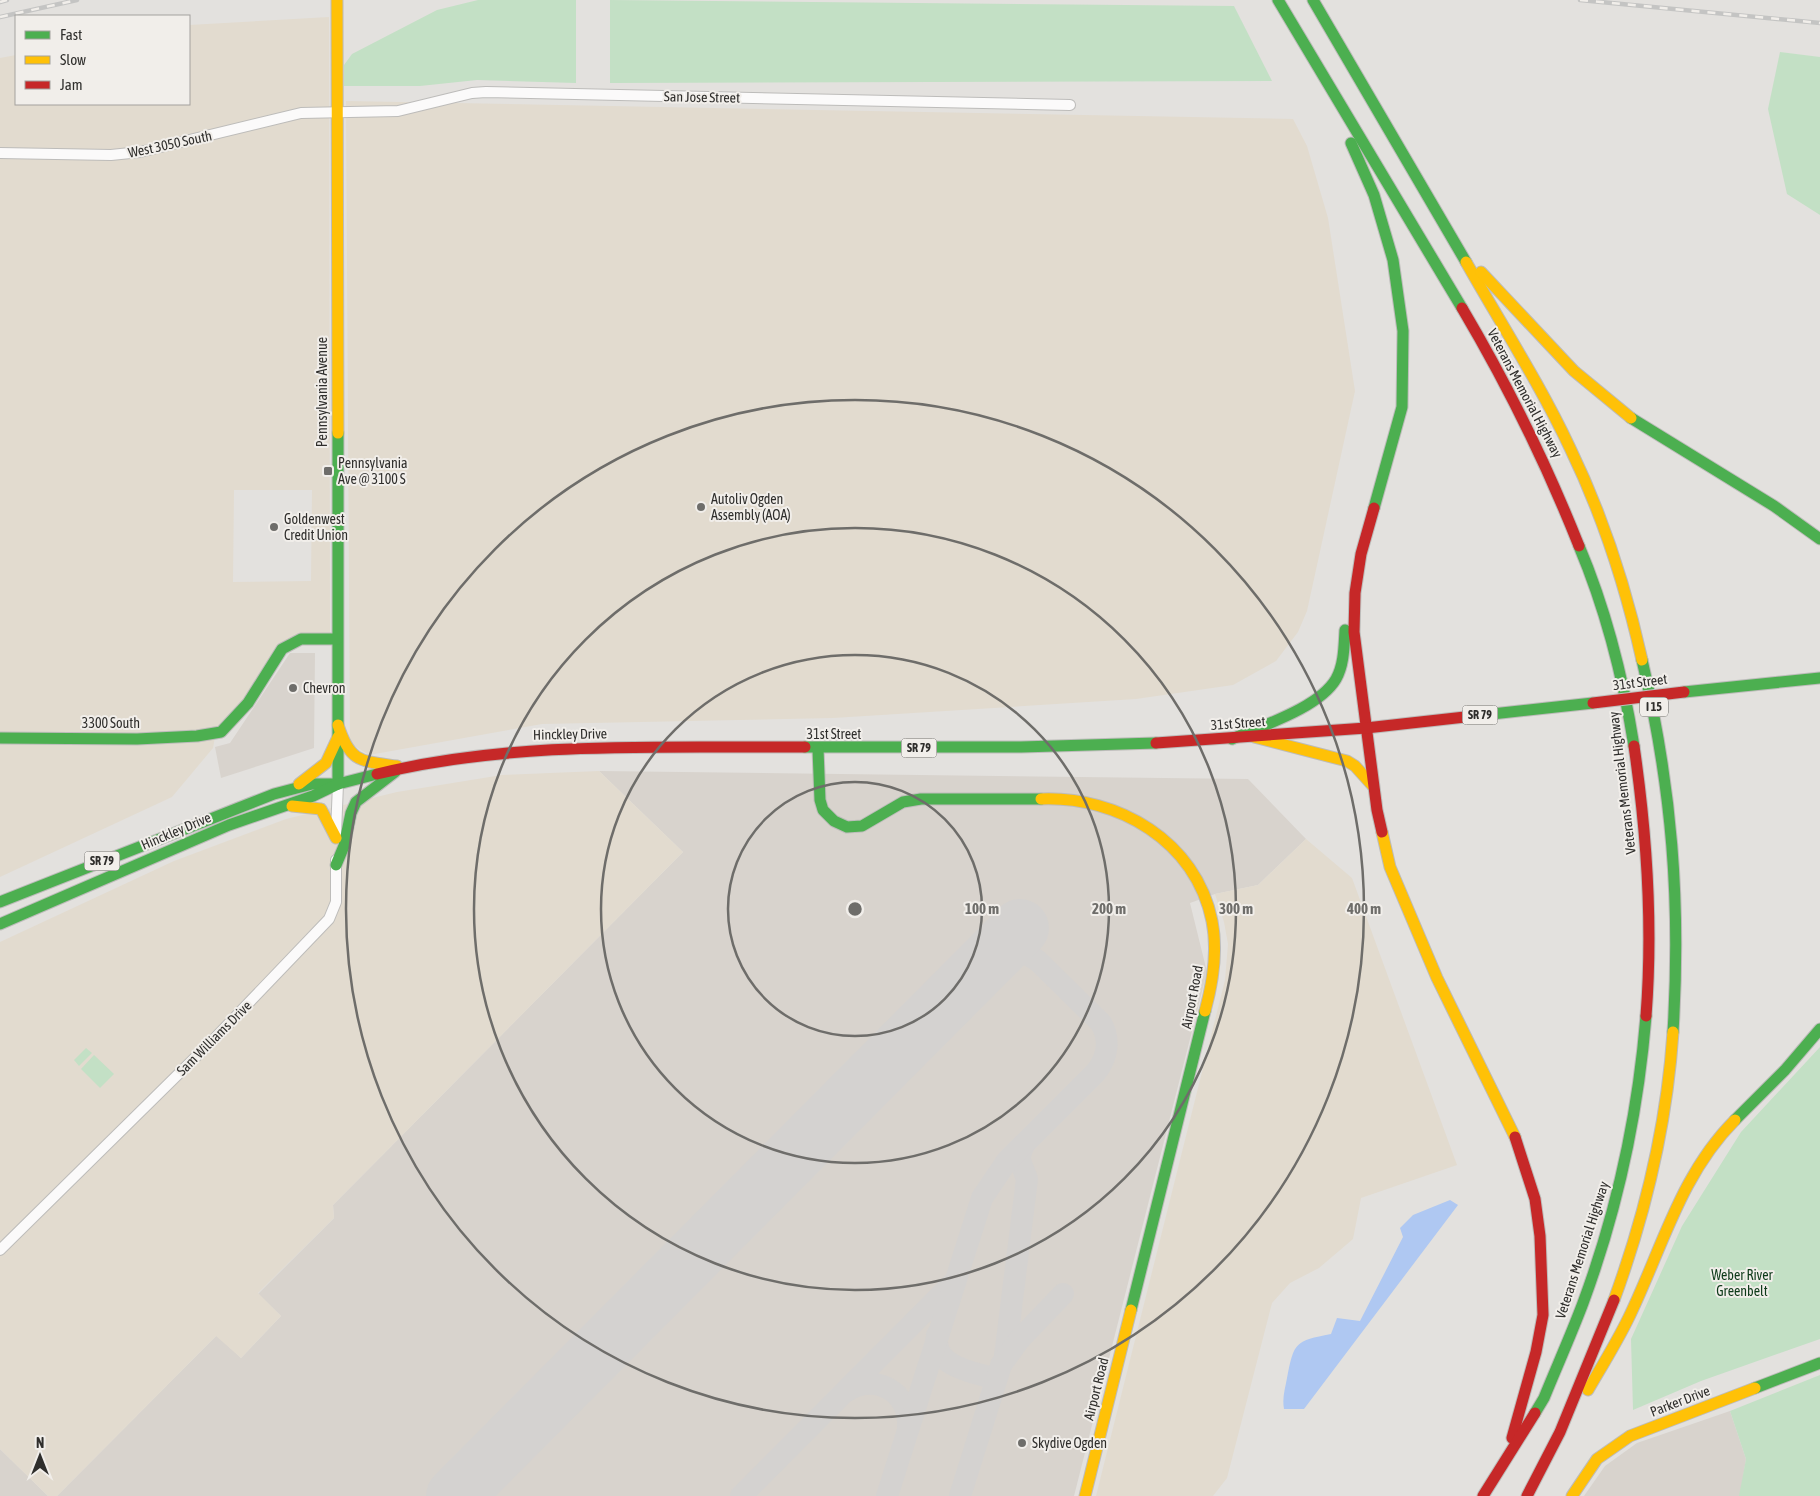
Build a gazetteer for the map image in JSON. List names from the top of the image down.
{
  "streets": {
    "main road": [
      "Pennsylvania Avenue",
      "Veterans Memorial Highway",
      "31st Street",
      "I 15",
      "SR 79",
      "3300 South",
      "Hinckley Drive",
      "Airport Road",
      "Parker Drive"
    ],
    "street": ["San Jose Street", "West 3050 South", "Sam Williams Drive"]
  },
  "crossings": [
    ["San Jose Street", "West 3050 South"],
    ["San Jose Street", "Pennsylvania Avenue"],
    ["West 3050 South", "Pennsylvania Avenue"],
    ["Pennsylvania Avenue", "3300 South"],
    ["Pennsylvania Avenue", "Hinckley Drive"],
    ["Pennsylvania Avenue", "Sam Williams Drive"],
    ["31st Street", "Hinckley Drive"],
    ["31st Street", "Airport Road"],
    ["Hinckley Drive", "Sam Williams Drive"]
  ],
  "parks": ["Weber River Greenbelt"],
  "places": {
    "transit": ["Pennsylvania Ave @ 3100 S"],
    "other": [
      "Autoliv Ogden Assembly (AOA)",
      "Goldenwest Credit Union",
      "Chevron",
      "Skydive Ogden"
    ]
  },
  "legend": ["Fast", "Slow", "Jam"],
  "north": "top",
  "rings": [
    "100 m",
    "200 m",
    "300 m",
    "400 m"
  ]
}
